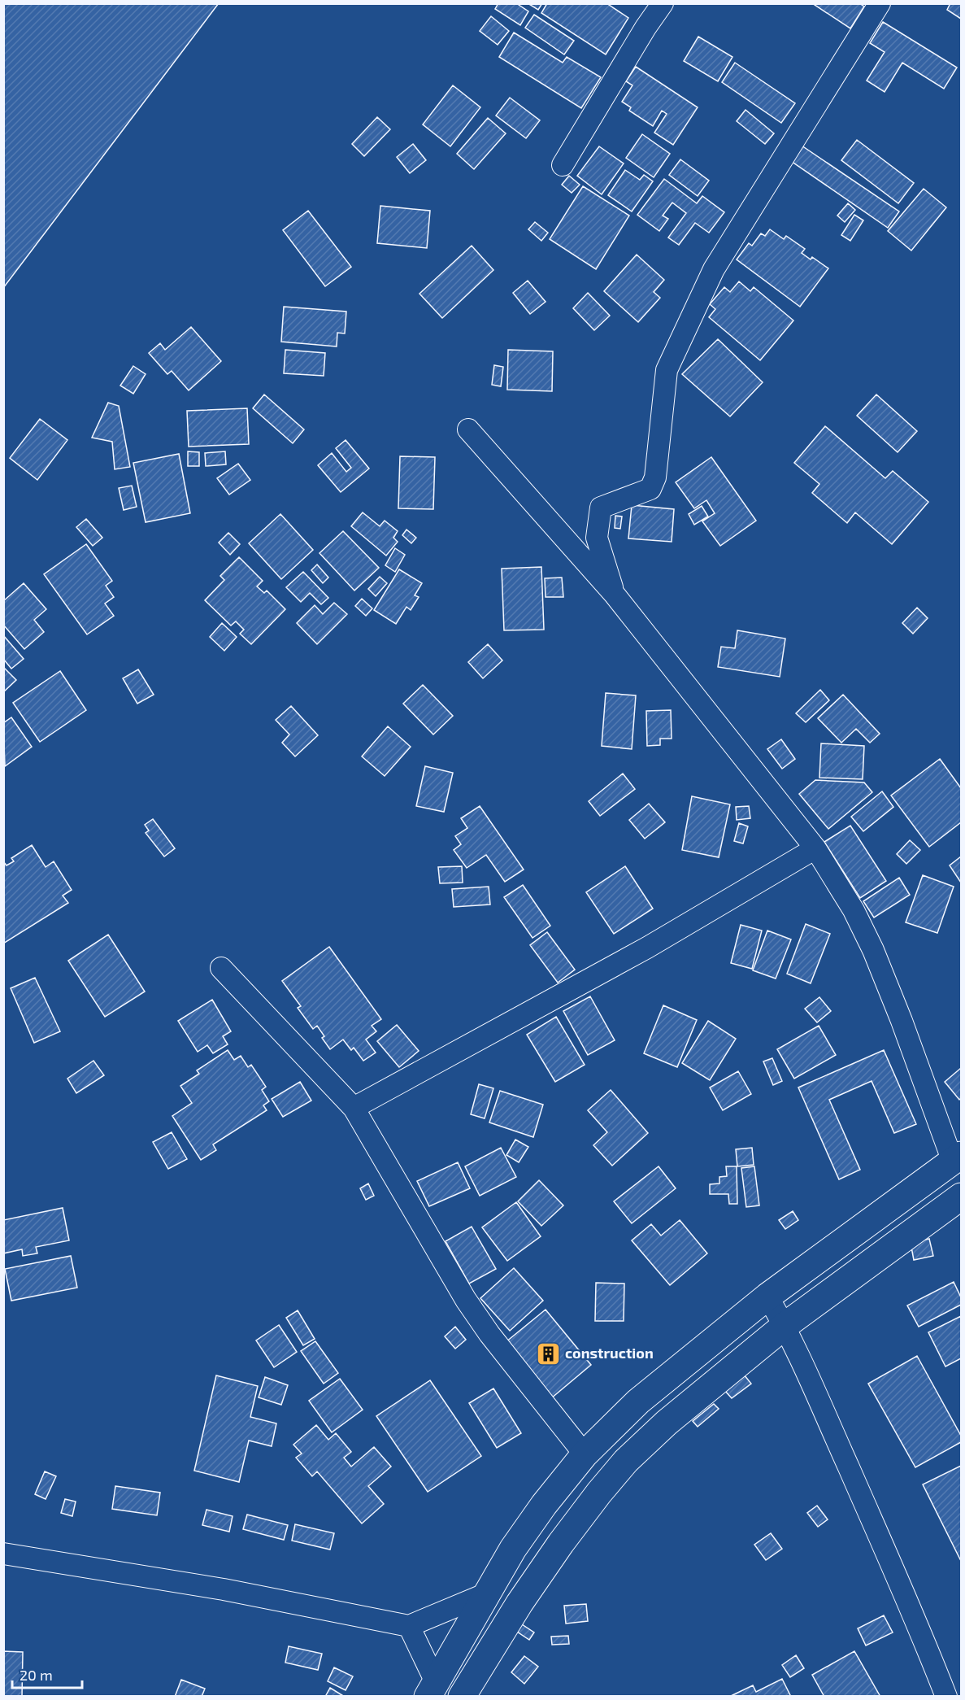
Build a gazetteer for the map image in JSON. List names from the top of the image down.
{
  "places": {
    "building": ["construction"]
  },
  "scale_bar": "20 m"
}
